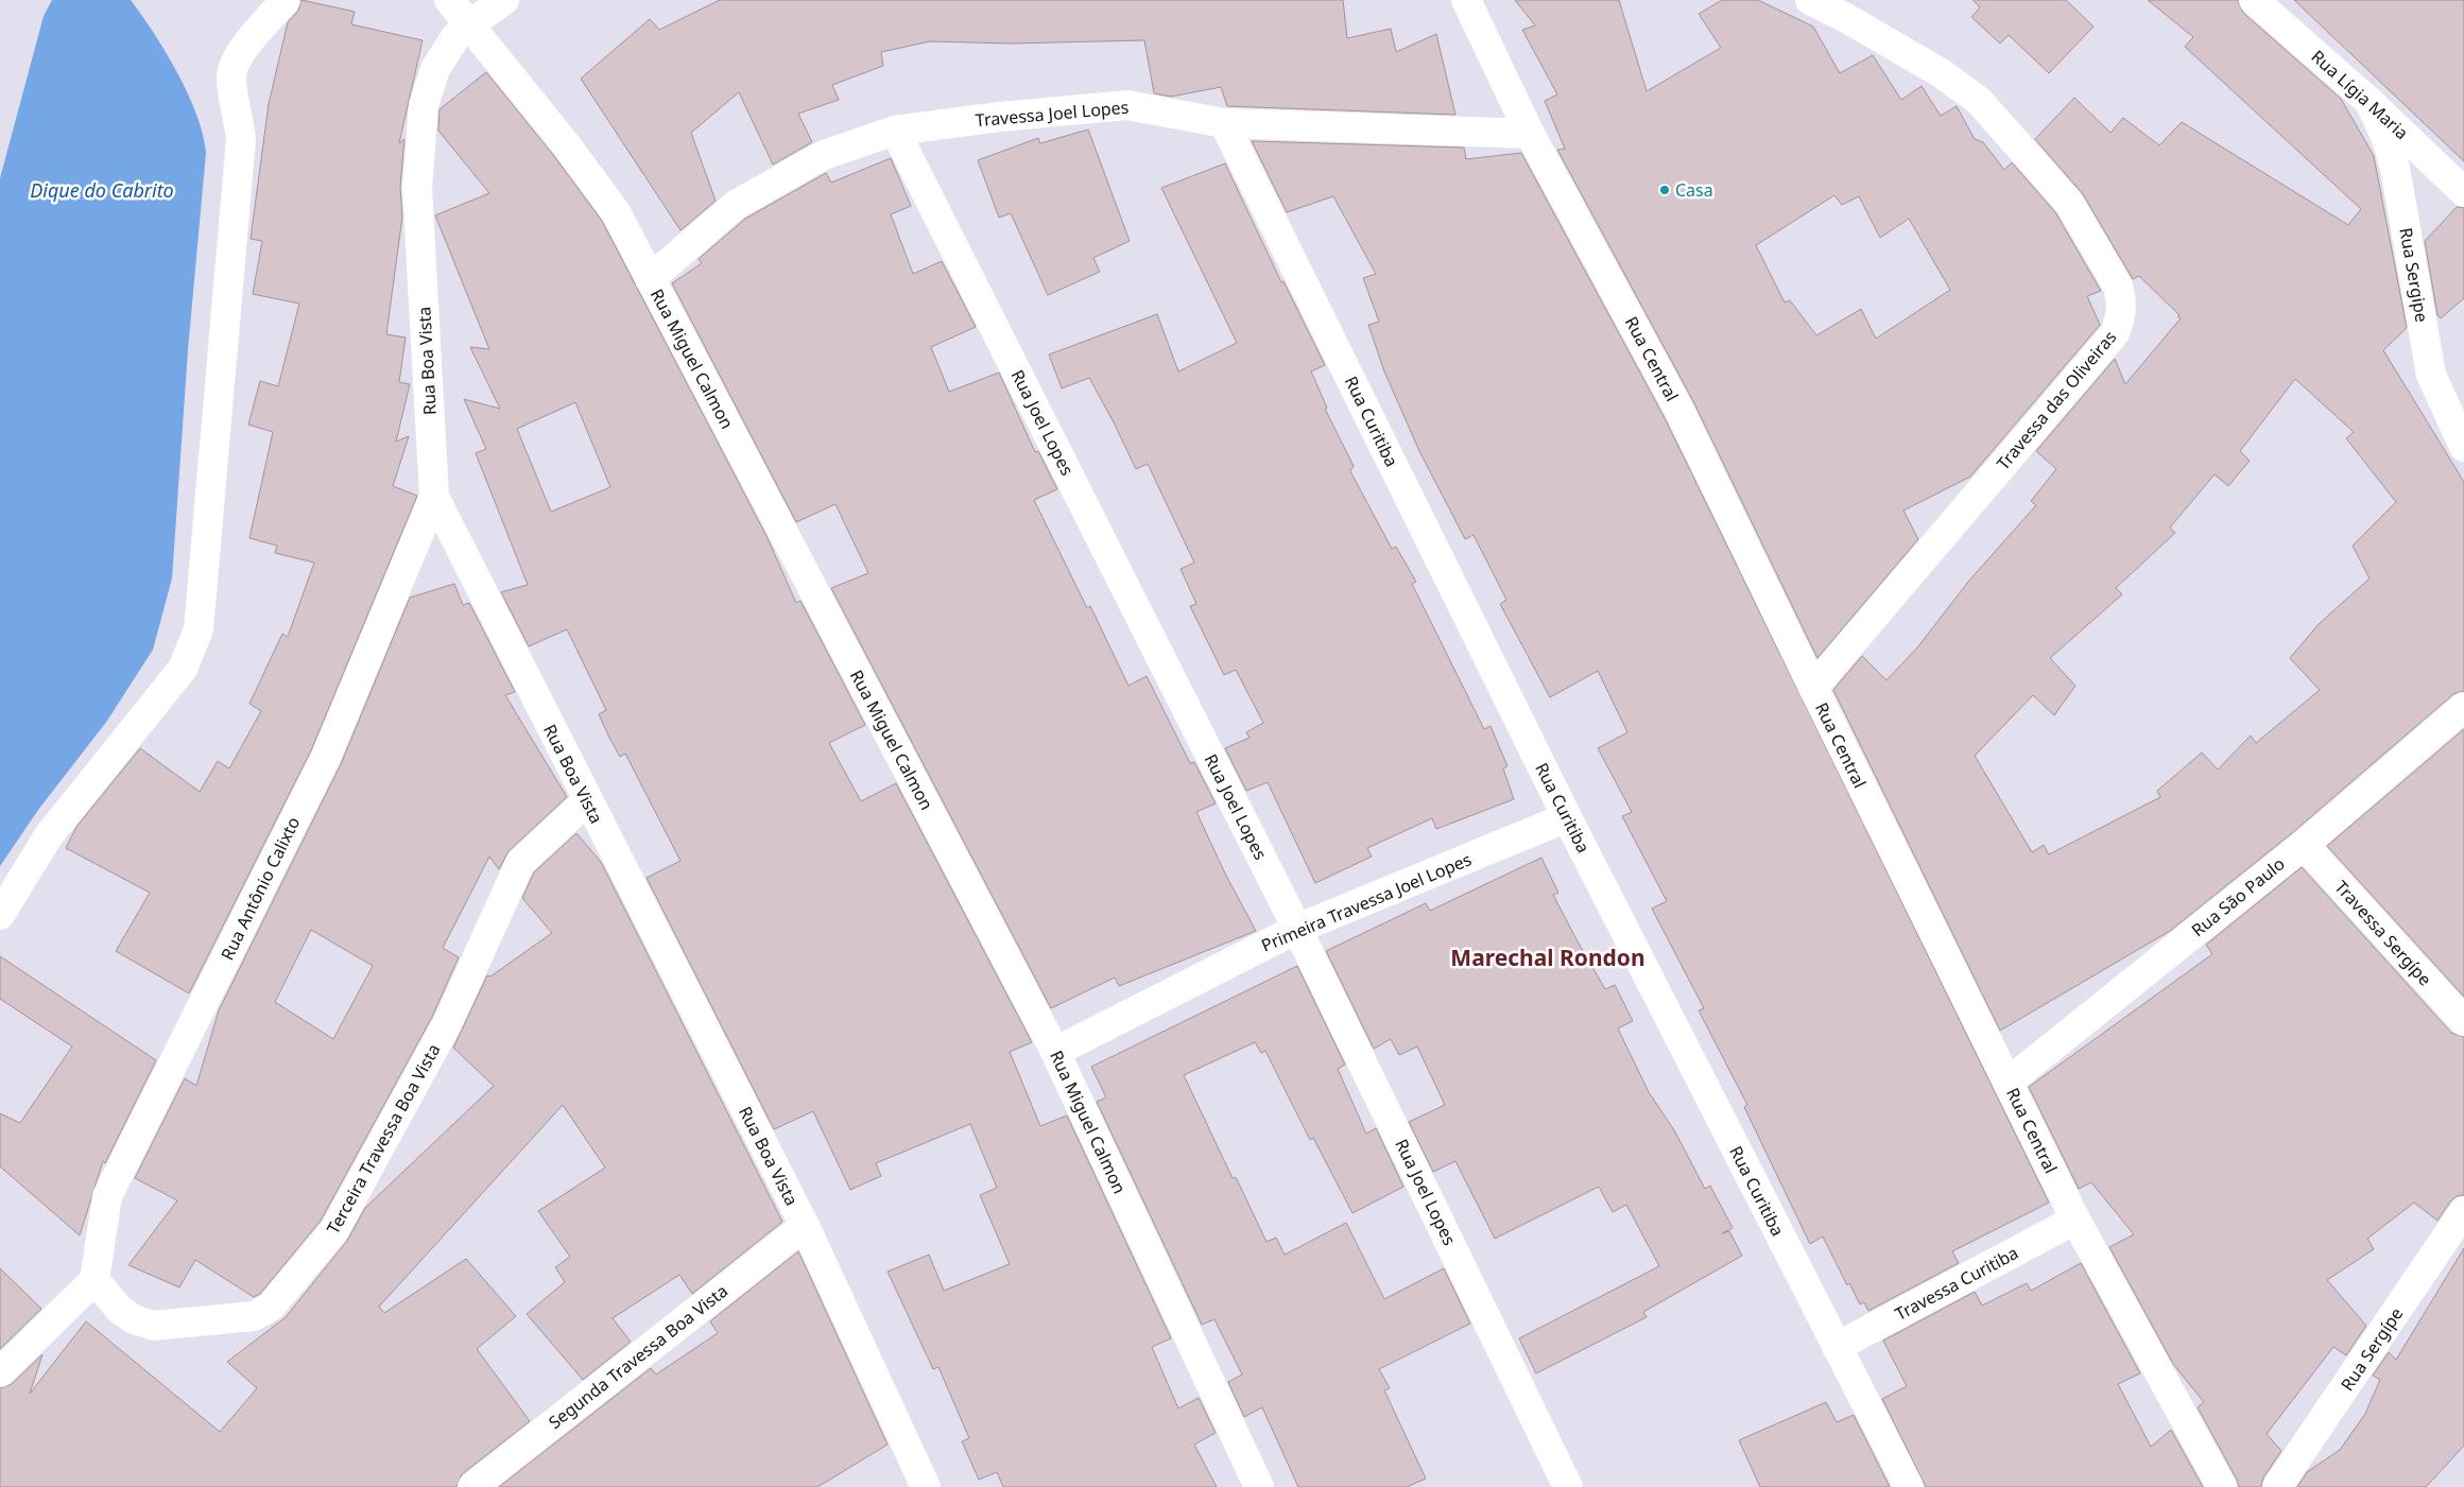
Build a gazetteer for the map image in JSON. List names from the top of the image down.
{
  "streets": {
    "street": [
      "Rua Lígia Maria",
      "Travessa Joel Lopes",
      "Rua Sergipe",
      "Rua Miguel Calmon",
      "Rua Central",
      "Rua Boa Vista",
      "Travessa das Oliveiras",
      "Rua Curitiba",
      "Rua Joel Lopes",
      "Rua Antônio Calixto",
      "Rua São Paulo",
      "Primeira Travessa Joel Lopes",
      "Travessa Sergípe",
      "Terceira Travessa Boa Vista",
      "Travessa Curitiba",
      "Rua Sergípe",
      "Segunda Travessa Boa Vista"
    ]
  },
  "crossings": [
    ["Rua Lígia Maria", "Rua Sergipe"],
    ["Travessa Joel Lopes", "Rua Miguel Calmon"],
    ["Travessa Joel Lopes", "Rua Central"],
    ["Travessa Joel Lopes", "Rua Curitiba"],
    ["Travessa Joel Lopes", "Rua Joel Lopes"],
    ["Rua Miguel Calmon", "Rua Boa Vista"],
    ["Rua Miguel Calmon", "Primeira Travessa Joel Lopes"],
    ["Rua Central", "Travessa das Oliveiras"],
    ["Rua Central", "Rua São Paulo"],
    ["Rua Central", "Travessa Curitiba"],
    ["Rua Boa Vista", "Rua Antônio Calixto"],
    ["Rua Boa Vista", "Terceira Travessa Boa Vista"],
    ["Rua Boa Vista", "Segunda Travessa Boa Vista"],
    ["Rua Curitiba", "Primeira Travessa Joel Lopes"],
    ["Rua Curitiba", "Travessa Curitiba"],
    ["Rua Joel Lopes", "Primeira Travessa Joel Lopes"],
    ["Rua Antônio Calixto", "Terceira Travessa Boa Vista"],
    ["Rua São Paulo", "Travessa Sergípe"]
  ],
  "districts": ["Marechal Rondon"],
  "water": ["Dique do Cabrito"],
  "places": ["Casa"]
}
